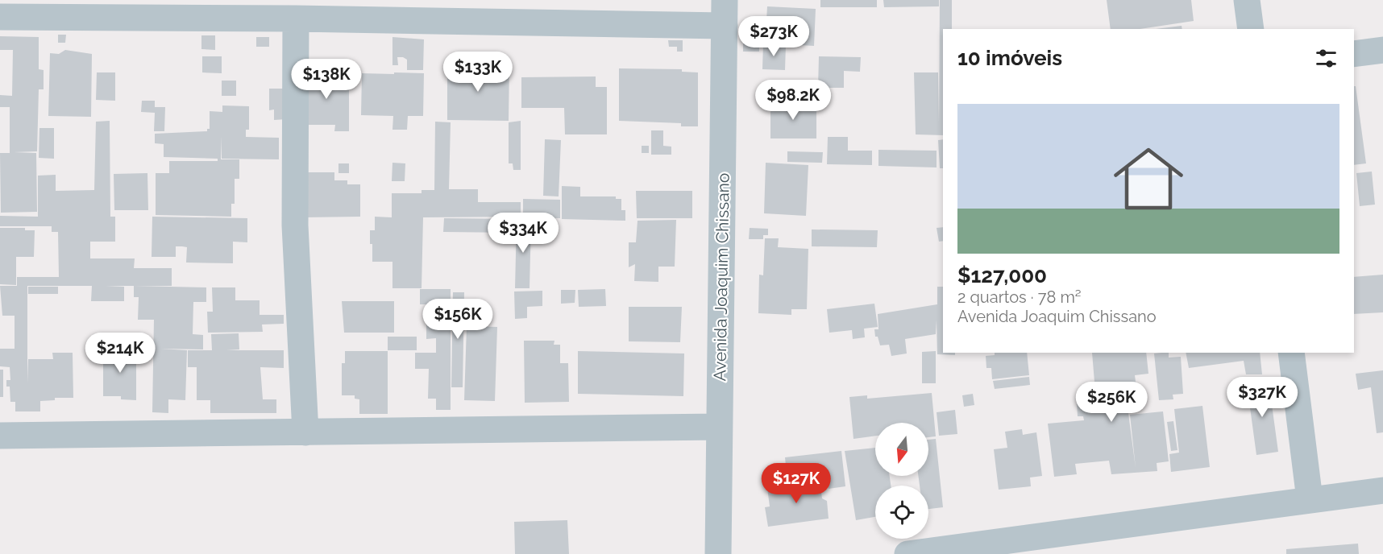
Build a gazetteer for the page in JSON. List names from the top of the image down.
{
  "streets": {
    "street": ["Avenida Joaquim Chissano"]
  },
  "north": "bottom",
  "page": {
    "price": [
      "$273K",
      "$133K",
      "$138K",
      "$98.2K",
      "$334K",
      "$156K",
      "$214K",
      "$327K",
      "$256K",
      "$127K"
    ],
    "heading": "10 imóveis",
    "list": [
      {
        "name": "$127,000",
        "note": "2 quartos · 78 m² · Avenida Joaquim Chissano"
      }
    ]
  }
}
